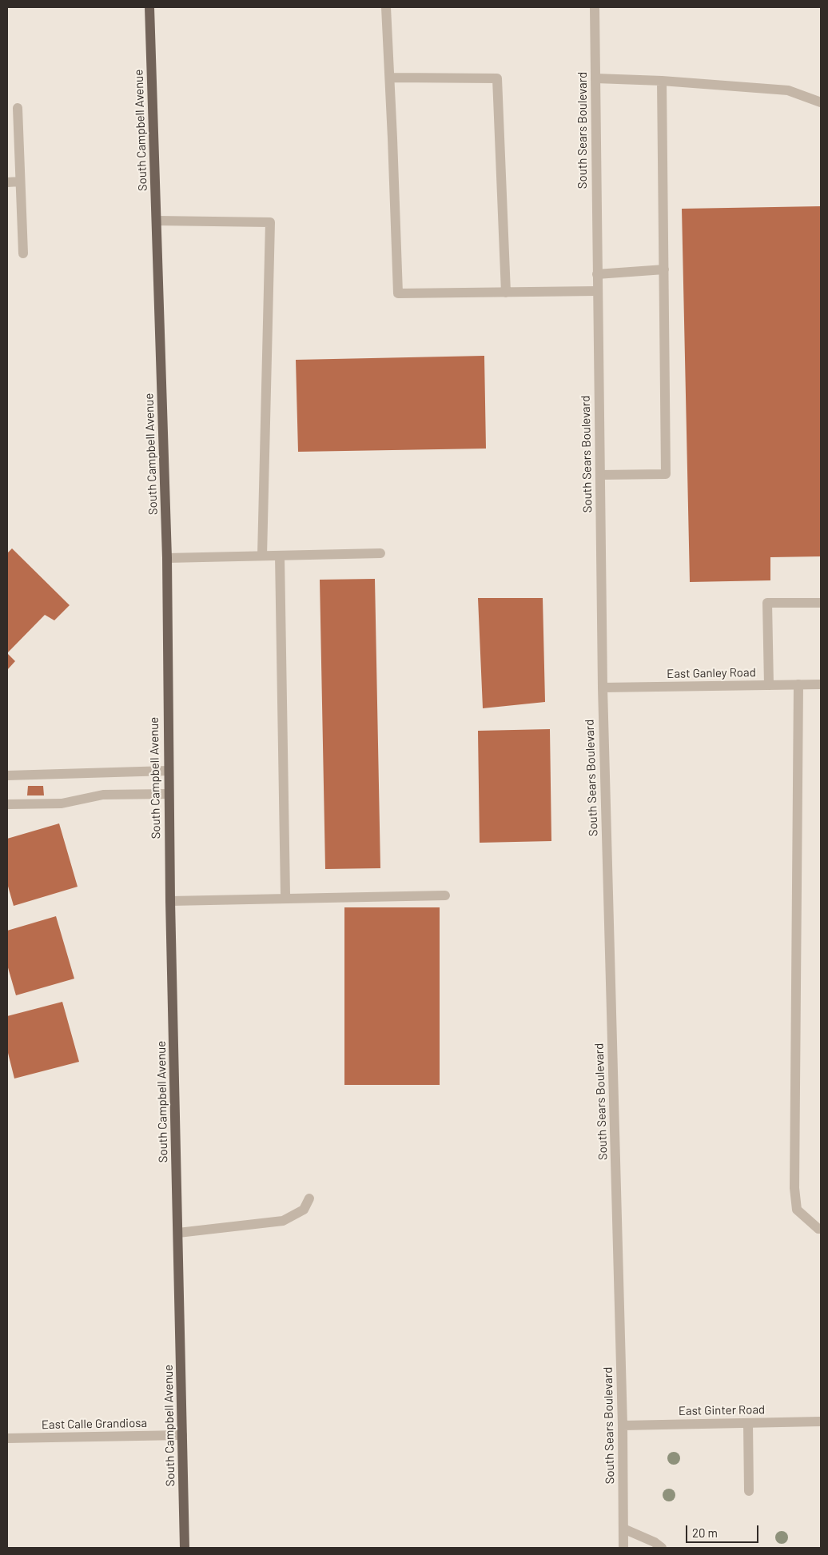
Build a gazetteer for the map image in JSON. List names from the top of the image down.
{
  "streets": {
    "main road": ["South Campbell Avenue"],
    "street": [
      "South Sears Boulevard",
      "East Ganley Road",
      "East Ginter Road",
      "East Calle Grandiosa"
    ]
  },
  "crossings": [
    ["South Campbell Avenue", "East Calle Grandiosa"],
    ["South Sears Boulevard", "East Ganley Road"],
    ["South Sears Boulevard", "East Ginter Road"]
  ],
  "scale_bar": "20 m"
}
